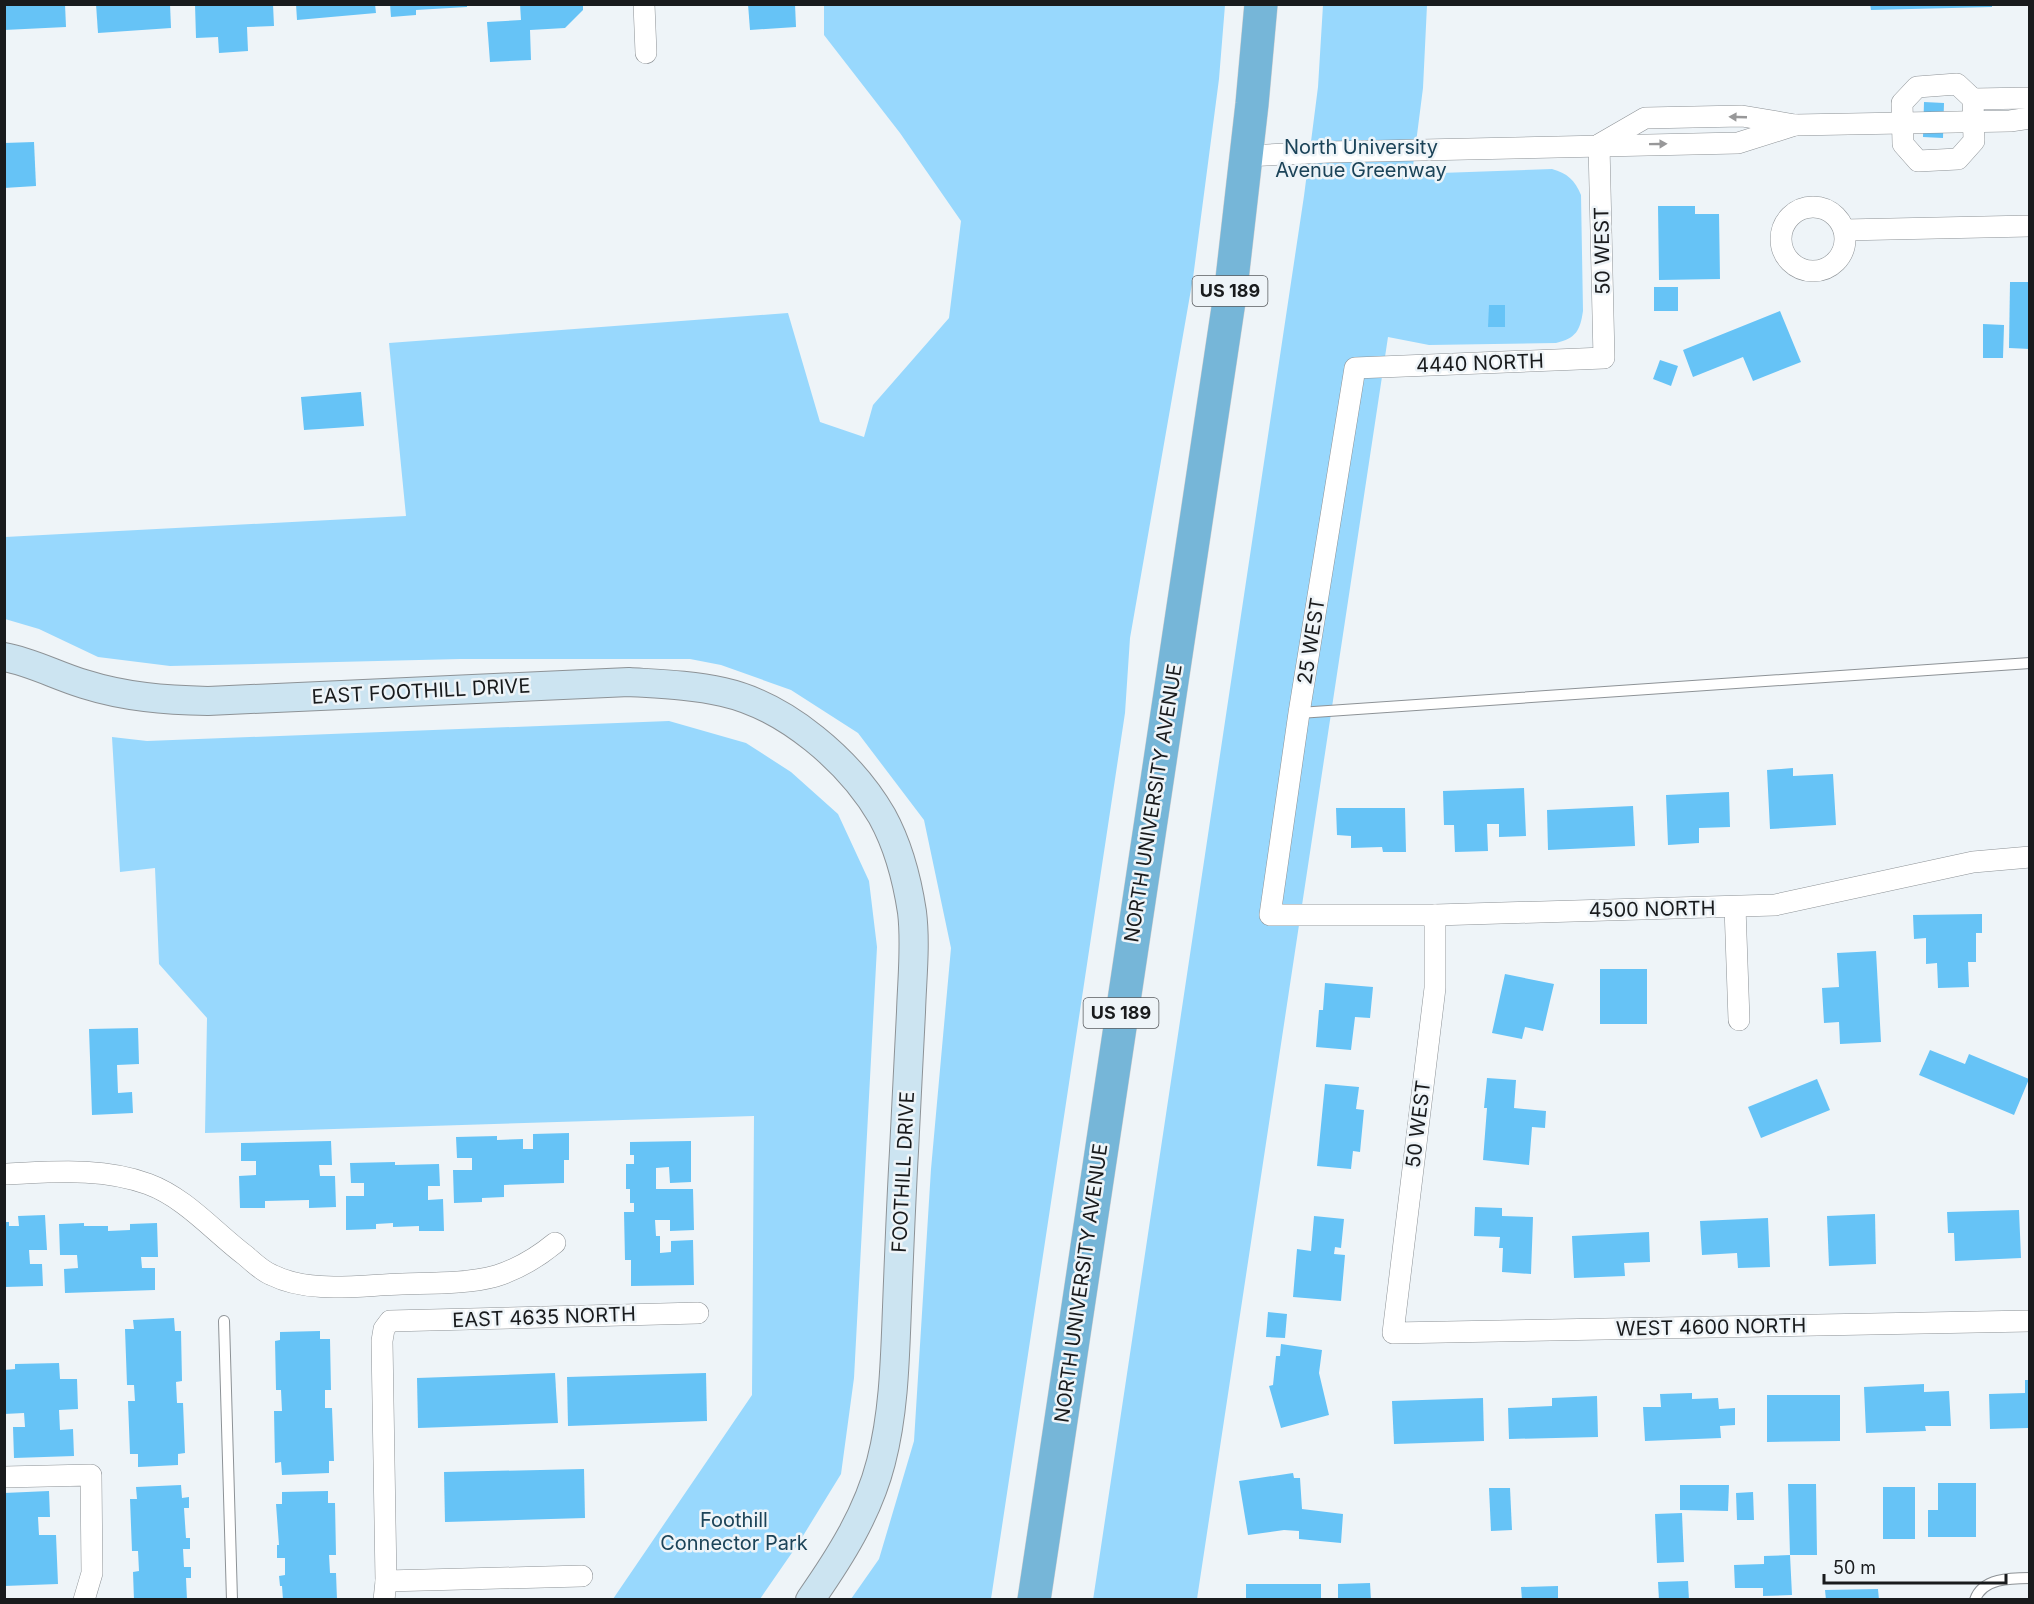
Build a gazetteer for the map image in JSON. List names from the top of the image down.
{
  "streets": {
    "highway": ["US 189", "NORTH UNIVERSITY AVENUE"],
    "main road": ["EAST FOOTHILL DRIVE", "FOOTHILL DRIVE"],
    "street": [
      "50 WEST",
      "4440 NORTH",
      "25 WEST",
      "4500 NORTH",
      "EAST 4635 NORTH",
      "WEST 4600 NORTH"
    ]
  },
  "crossings": [
    ["50 WEST", "4440 NORTH"],
    ["50 WEST", "4500 NORTH"],
    ["50 WEST", "WEST 4600 NORTH"],
    ["4440 NORTH", "25 WEST"],
    ["25 WEST", "4500 NORTH"],
    ["EAST FOOTHILL DRIVE", "FOOTHILL DRIVE"]
  ],
  "parks": ["North University Avenue Greenway", "Foothill Connector Park"],
  "scale_bar": "50 m"
}
